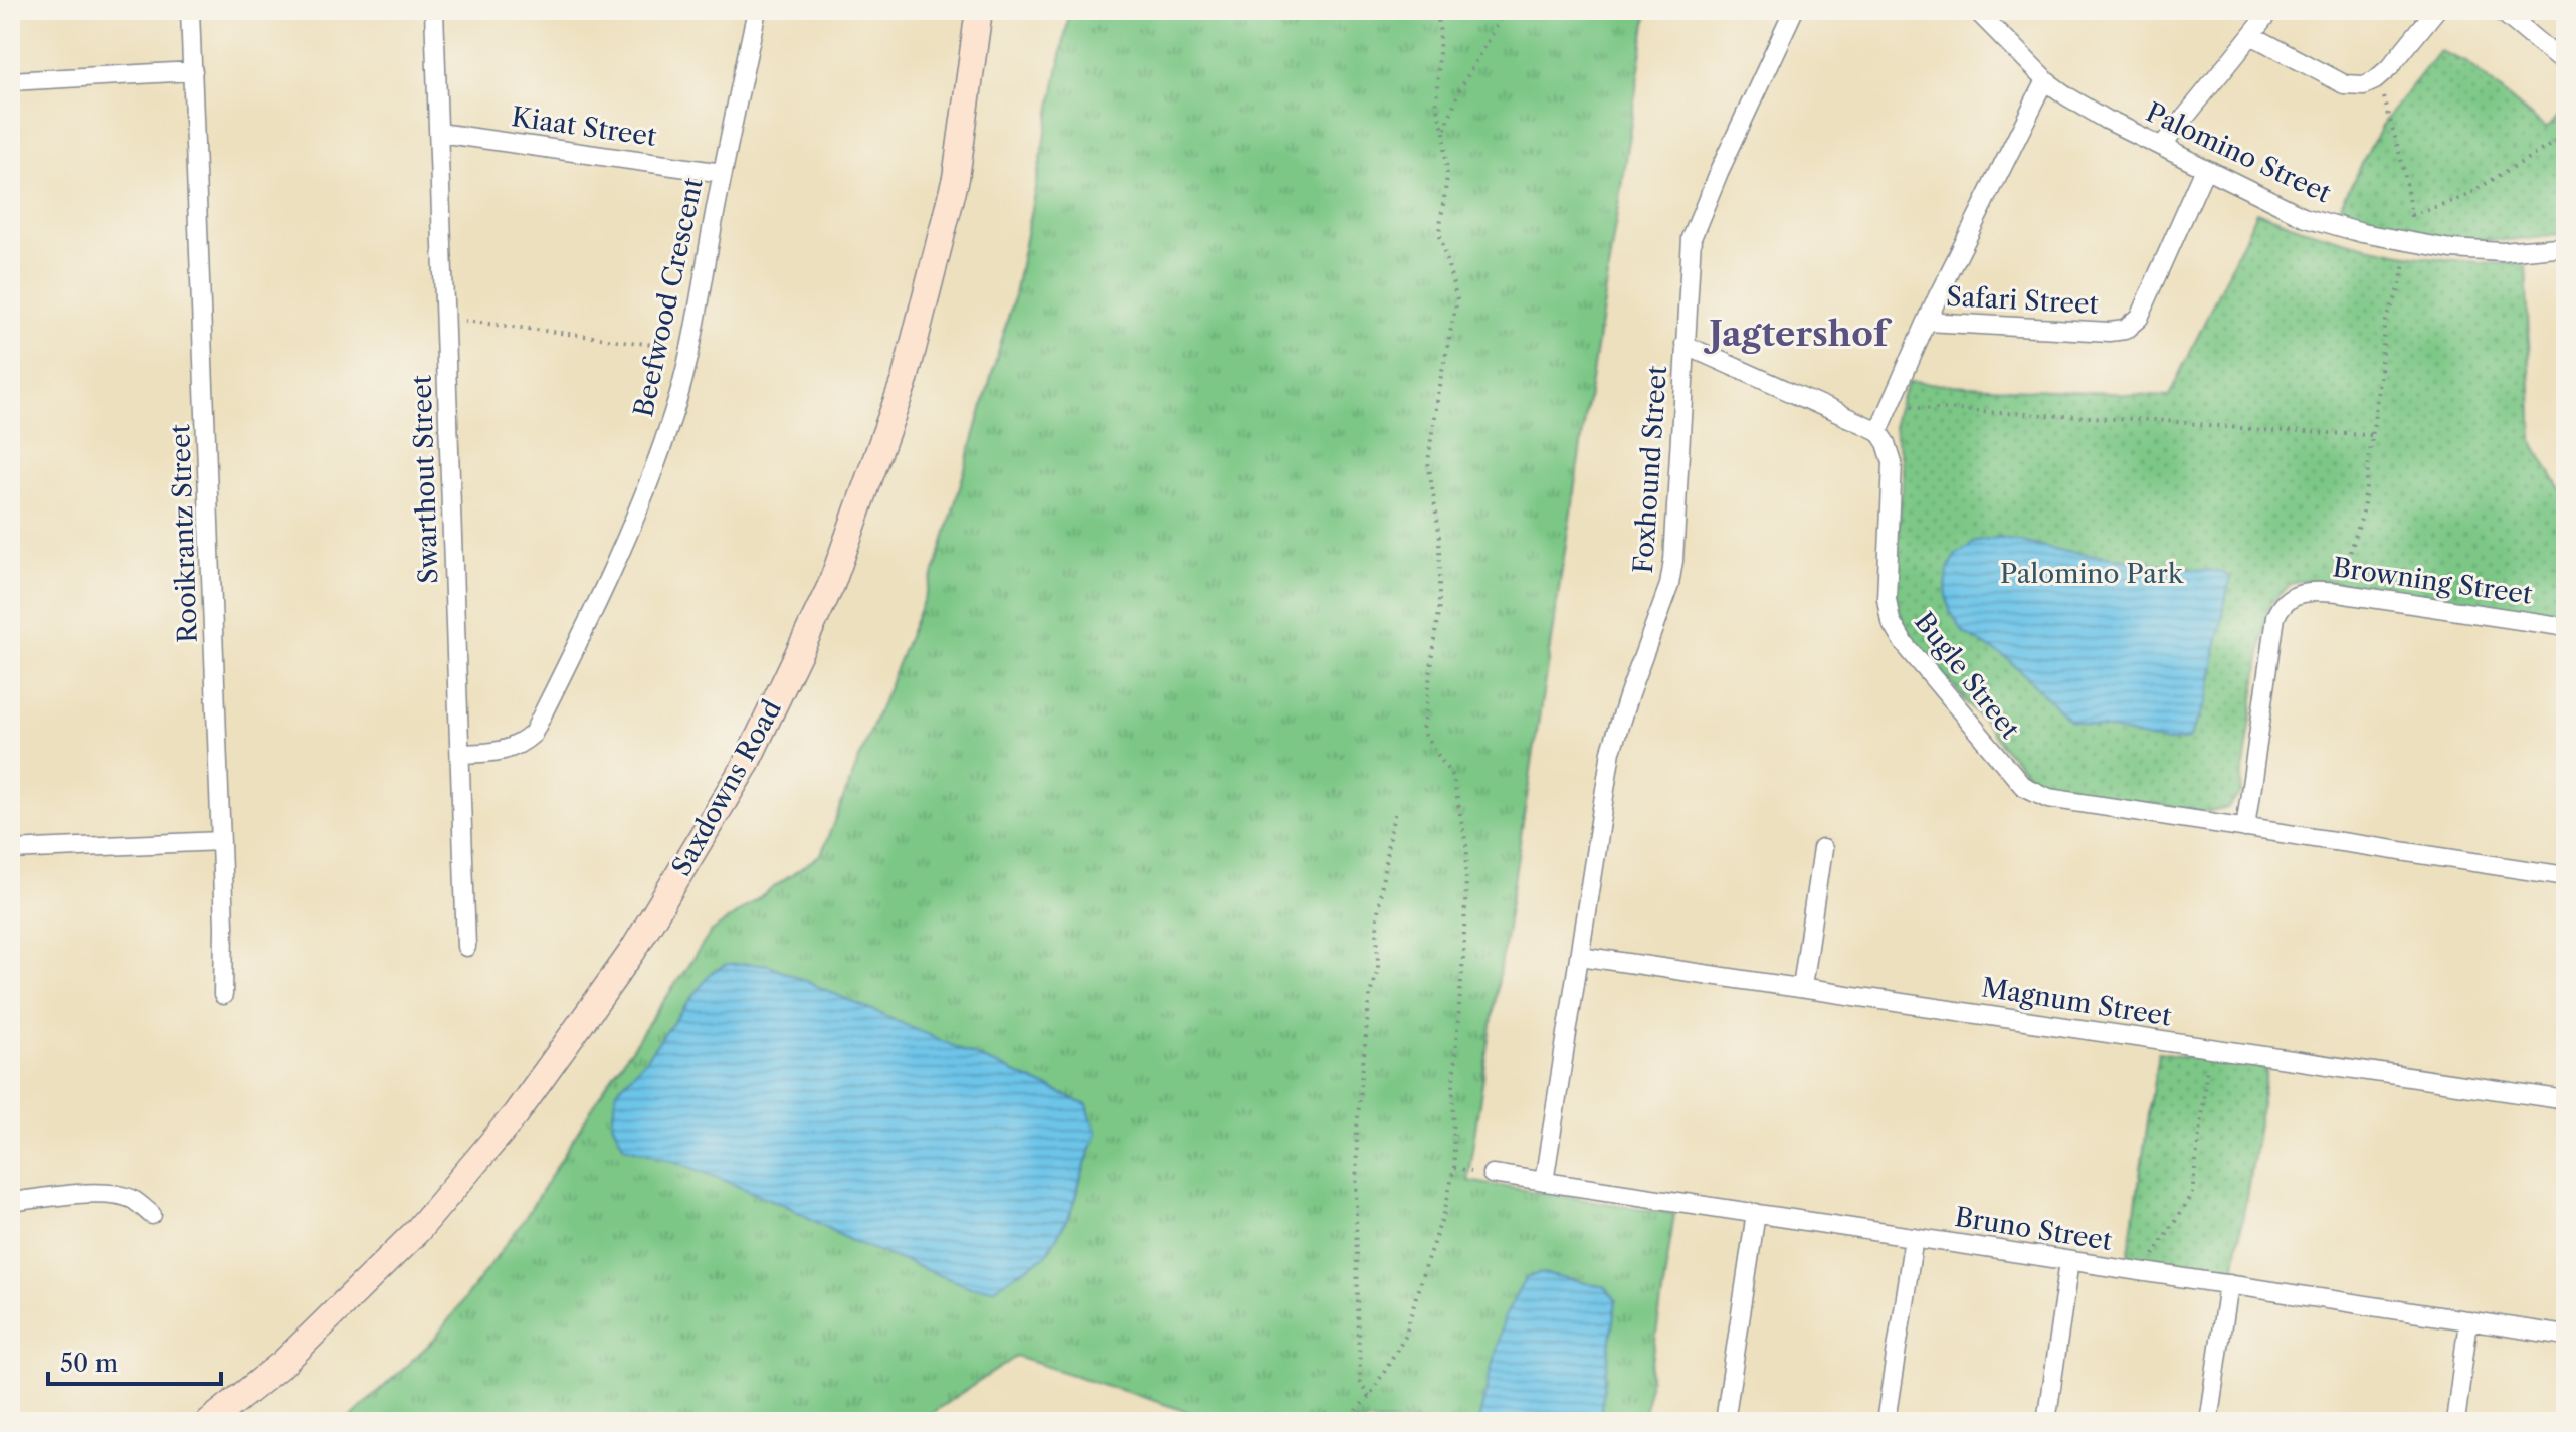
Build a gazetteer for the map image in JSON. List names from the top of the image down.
{
  "streets": {
    "street": [
      "Kiaat Street",
      "Palomino Street",
      "Beefwood Crescent",
      "Safari Street",
      "Foxhound Street",
      "Swarthout Street",
      "Rooikrantz Street",
      "Browning Street",
      "Bugle Street",
      "Saxdowns Road",
      "Magnum Street",
      "Bruno Street"
    ]
  },
  "crossings": [
    ["Kiaat Street", "Beefwood Crescent"],
    ["Kiaat Street", "Swarthout Street"],
    ["Palomino Street", "Safari Street"],
    ["Beefwood Crescent", "Swarthout Street"],
    ["Foxhound Street", "Magnum Street"],
    ["Foxhound Street", "Bruno Street"],
    ["Browning Street", "Bugle Street"]
  ],
  "districts": ["Jagtershof"],
  "parks": ["Palomino Park"],
  "scale_bar": "50 m"
}
